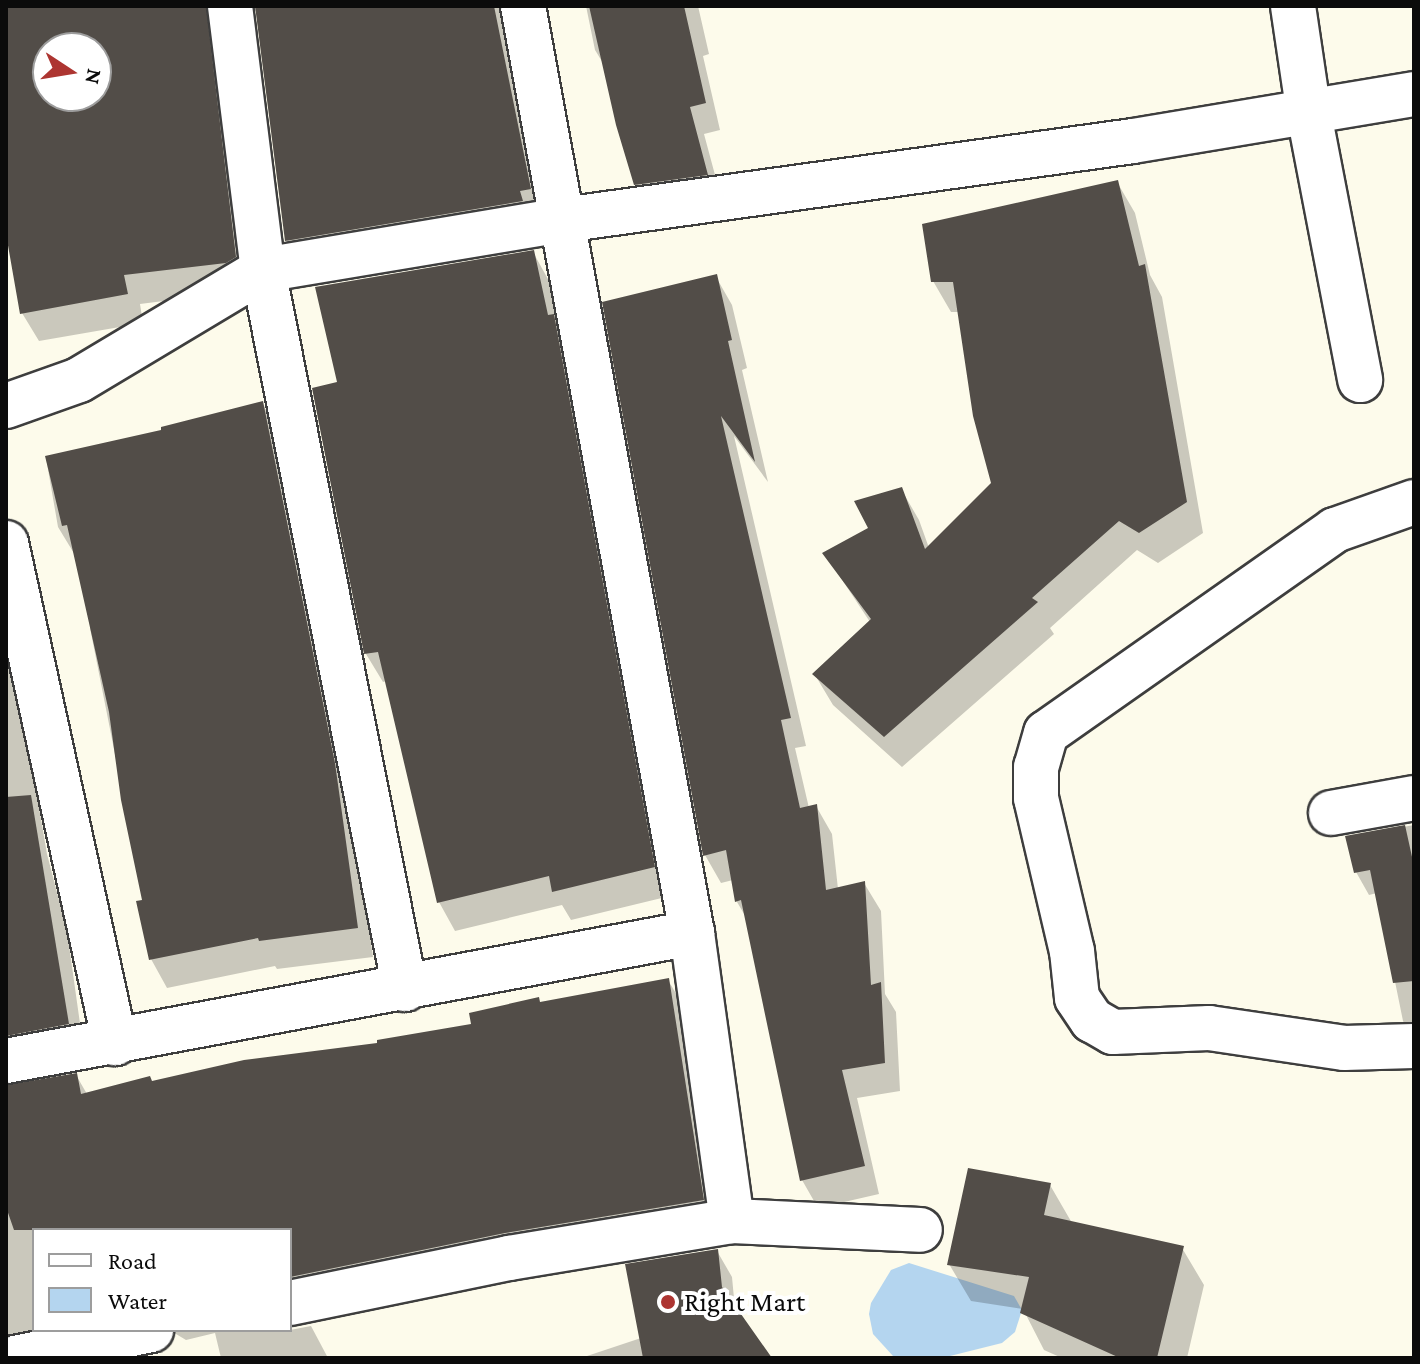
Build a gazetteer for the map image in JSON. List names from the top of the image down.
{
  "places": ["Right Mart"],
  "legend": ["Road", "Water"],
  "north": "right"
}
